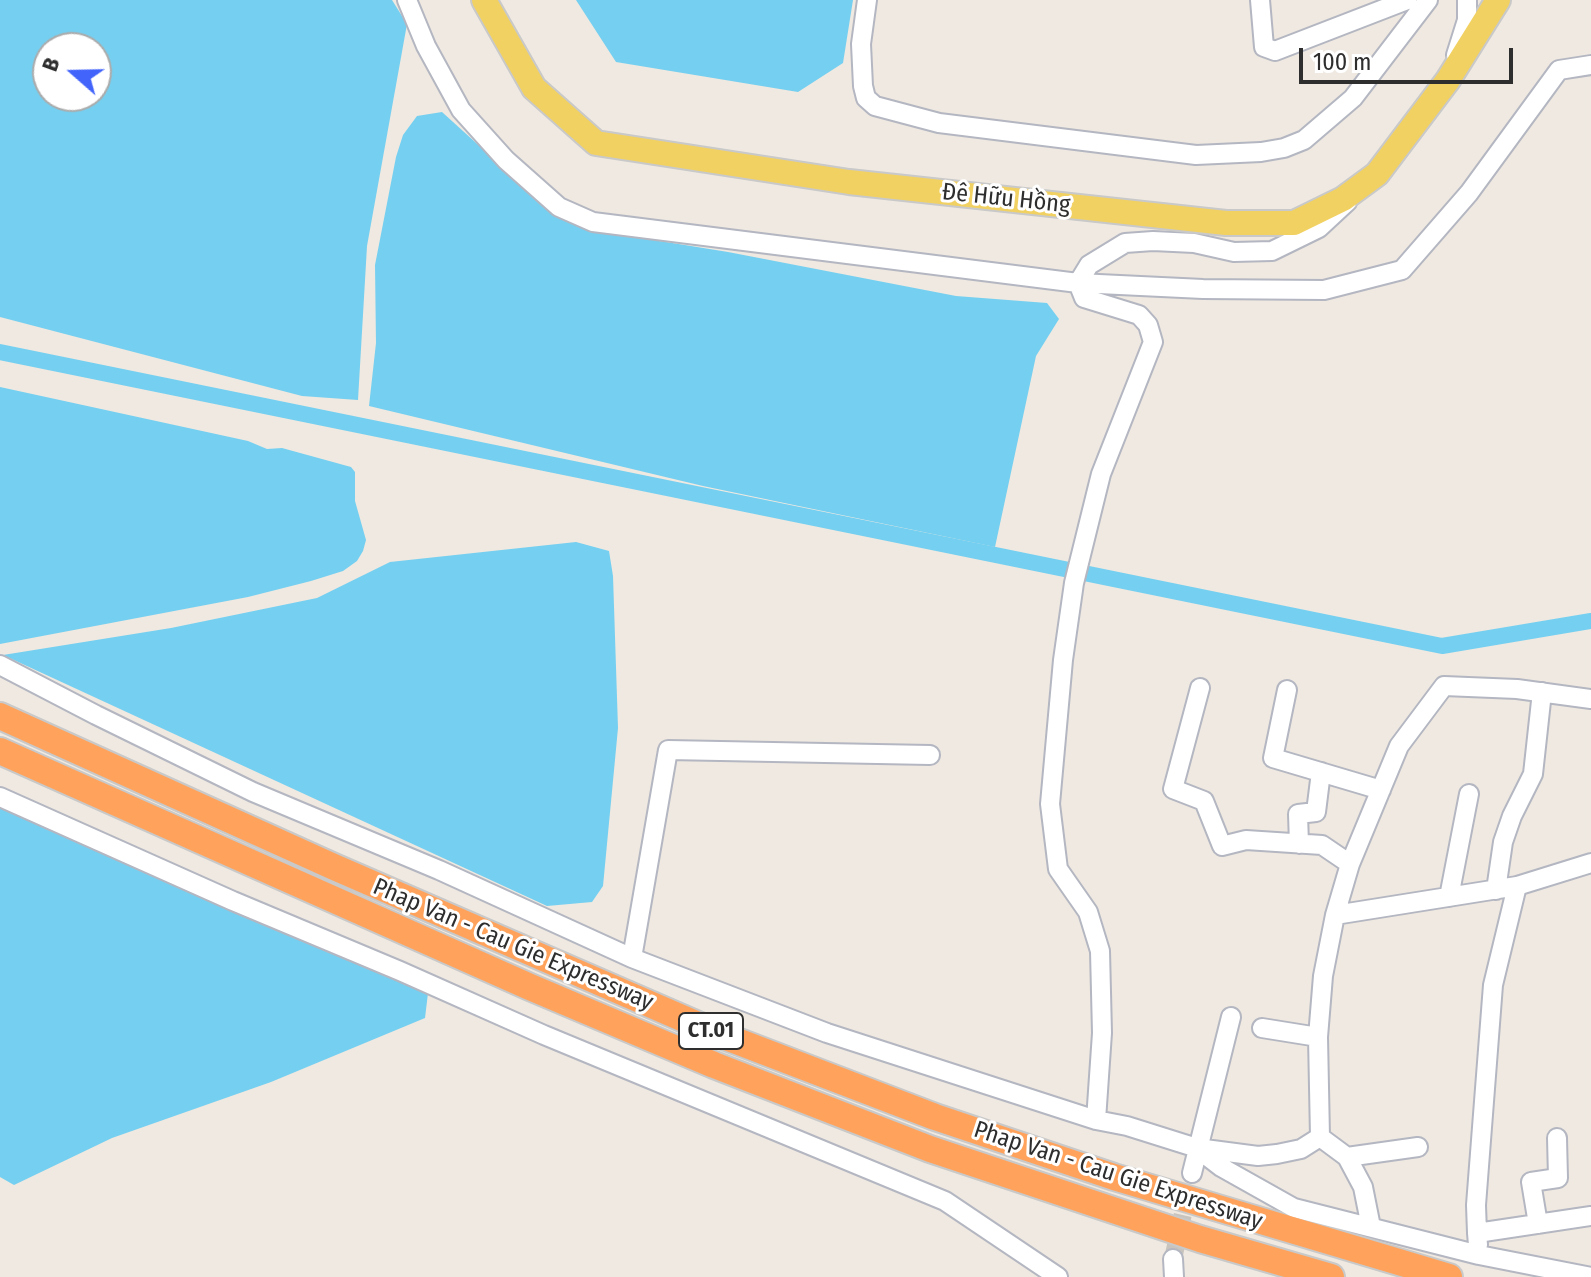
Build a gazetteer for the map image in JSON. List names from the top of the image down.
{
  "streets": {
    "highway": ["Phap Van - Cau Gie Expressway", "CT.01"],
    "main road": ["Đê Hữu Hồng"]
  },
  "scale_bar": "100 m",
  "north": "left"
}
